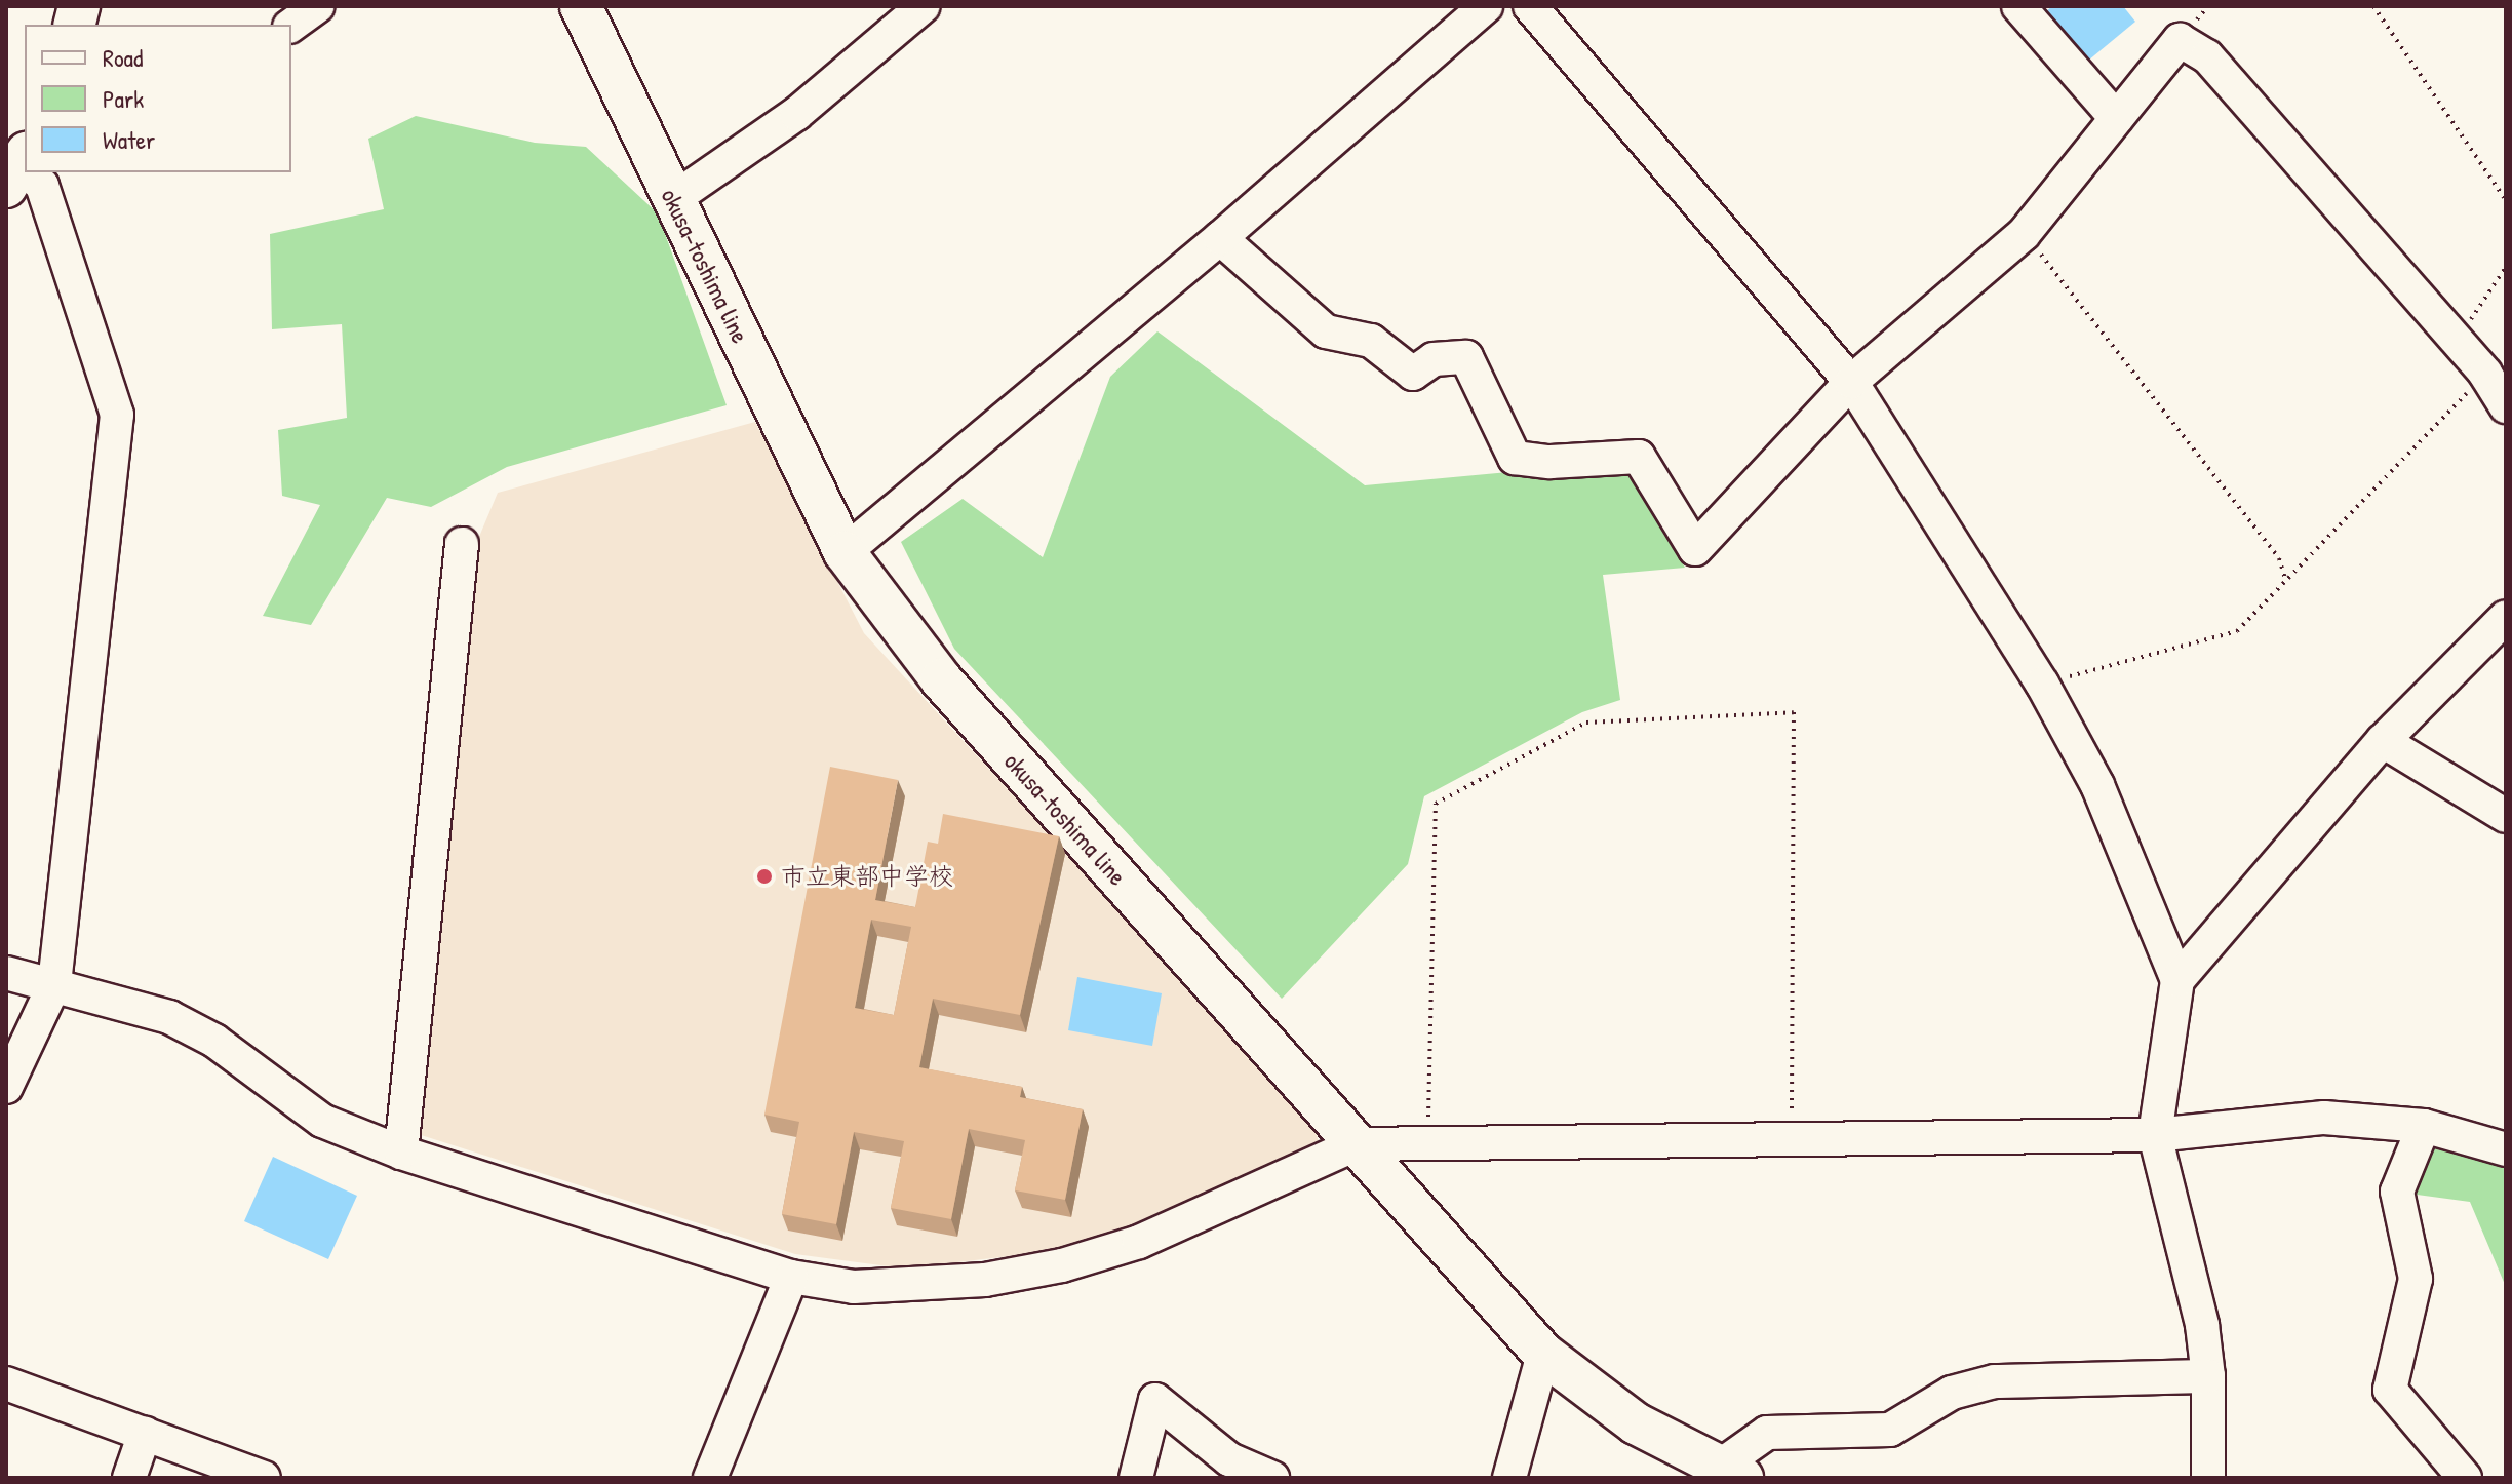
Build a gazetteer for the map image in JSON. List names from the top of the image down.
{
  "streets": {
    "main road": ["okusa-toshima line"]
  },
  "places": ["市立東部中学校"],
  "legend": ["Road", "Park", "Water"]
}
